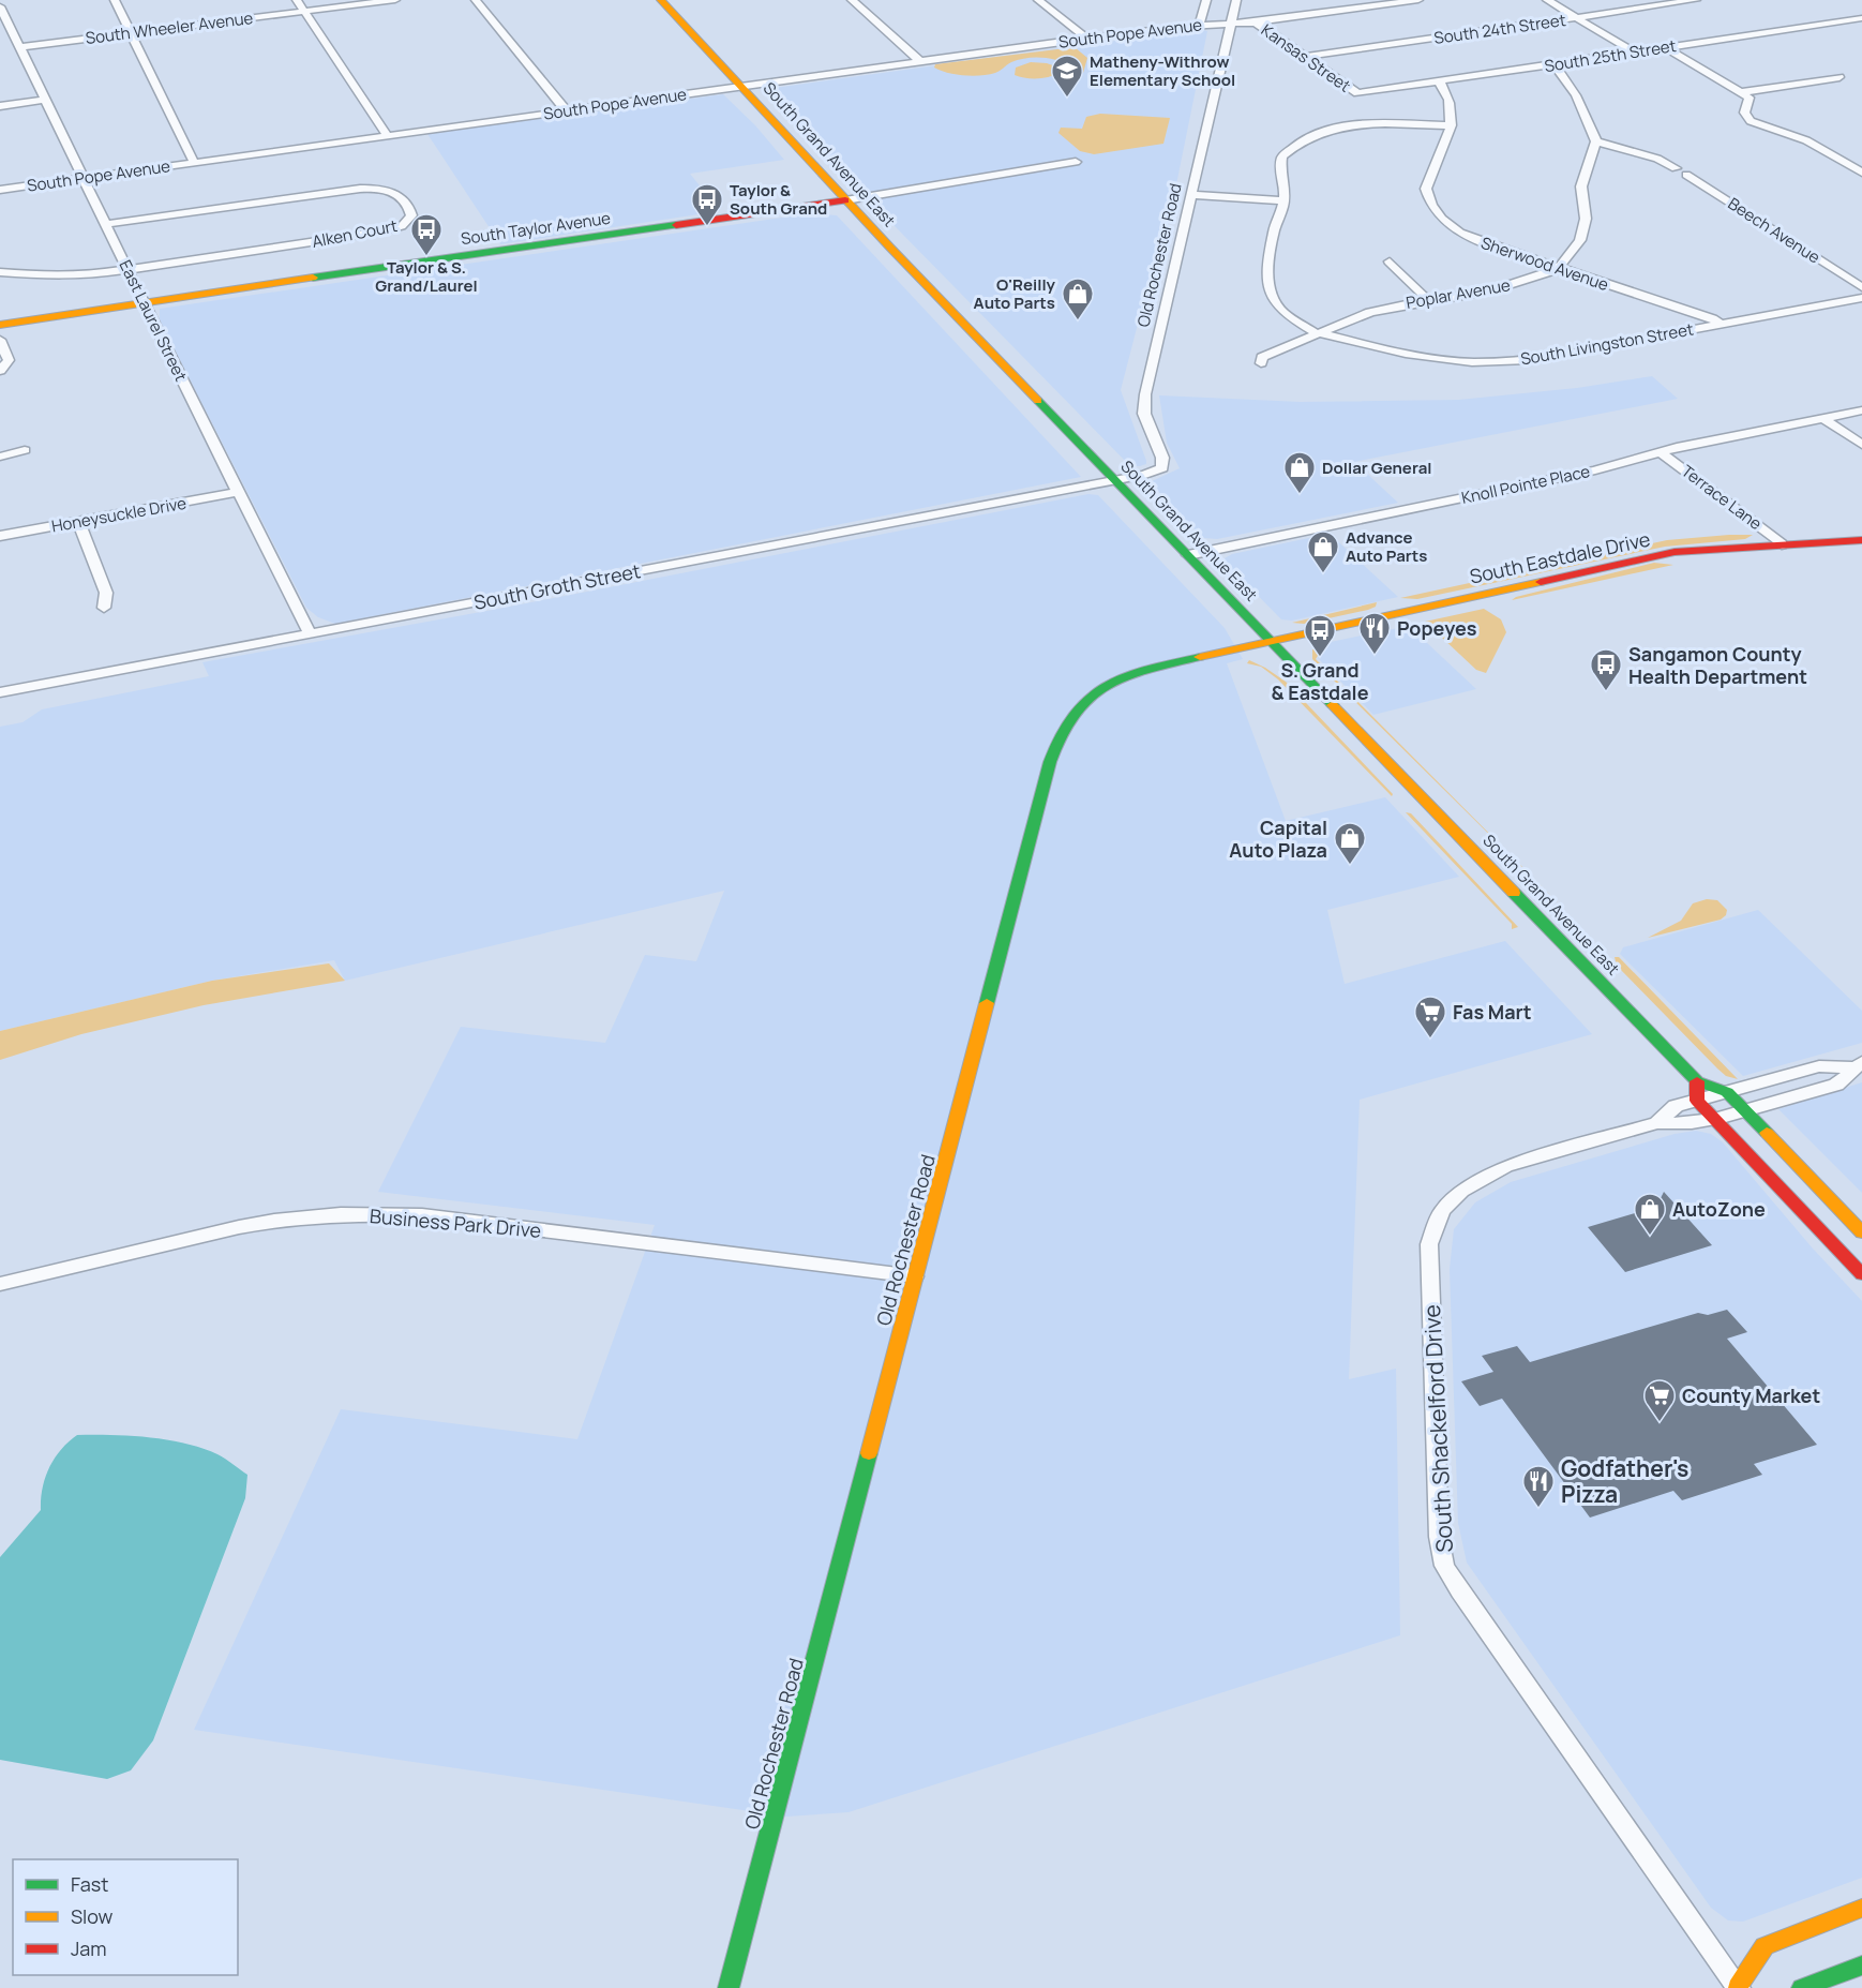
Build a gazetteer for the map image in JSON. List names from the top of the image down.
{
  "streets": {
    "main road": [
      "South Grand Avenue East",
      "South Taylor Avenue",
      "Old Rochester Road",
      "South Eastdale Drive"
    ],
    "street": [
      "South Wheeler Avenue",
      "South 24th Street",
      "South Pope Avenue",
      "South 25th Street",
      "Kansas Street",
      "Beech Avenue",
      "Alken Court",
      "Sherwood Avenue",
      "Poplar Avenue",
      "East Laurel Street",
      "South Livingston Street",
      "Knoll Pointe Place",
      "Terrace Lane",
      "Honeysuckle Drive",
      "South Groth Street",
      "Business Park Drive",
      "South Shackelford Drive"
    ]
  },
  "crossings": [
    ["South Wheeler Avenue", "East Laurel Street"],
    ["South 24th Street", "Kansas Street"],
    ["South Pope Avenue", "Kansas Street"],
    ["South Pope Avenue", "South Grand Avenue East"],
    ["South Pope Avenue", "Old Rochester Road"],
    ["South Pope Avenue", "East Laurel Street"],
    ["South 25th Street", "Kansas Street"],
    ["South 25th Street", "Sherwood Avenue"],
    ["South Grand Avenue East", "South Taylor Avenue"],
    ["South Grand Avenue East", "Old Rochester Road"],
    ["South Grand Avenue East", "Knoll Pointe Place"],
    ["South Grand Avenue East", "South Eastdale Drive"],
    ["South Grand Avenue East", "South Groth Street"],
    ["South Grand Avenue East", "South Shackelford Drive"],
    ["South Taylor Avenue", "East Laurel Street"],
    ["Alken Court", "East Laurel Street"],
    ["Old Rochester Road", "South Eastdale Drive"],
    ["Old Rochester Road", "South Groth Street"],
    ["Old Rochester Road", "Business Park Drive"],
    ["Sherwood Avenue", "Poplar Avenue"],
    ["Sherwood Avenue", "South Livingston Street"],
    ["Poplar Avenue", "South Livingston Street"],
    ["East Laurel Street", "Honeysuckle Drive"],
    ["East Laurel Street", "South Groth Street"],
    ["Knoll Pointe Place", "Terrace Lane"],
    ["Terrace Lane", "South Eastdale Drive"]
  ],
  "places": {
    "school or university": ["Matheny-Withrow Elementary School"],
    "bus stop": [
      "Taylor & South Grand",
      "Taylor & S. Grand/Laurel",
      "S. Grand & Eastdale",
      "Sangamon County Health Department"
    ],
    "shop": [
      "O'Reilly Auto Parts",
      "Dollar General",
      "Advance Auto Parts",
      "Capital Auto Plaza",
      "AutoZone"
    ],
    "restaurant": ["Popeyes", "Godfather's Pizza"],
    "supermarket": ["Fas Mart", "County Market"]
  },
  "legend": ["Fast", "Slow", "Jam"]
}
